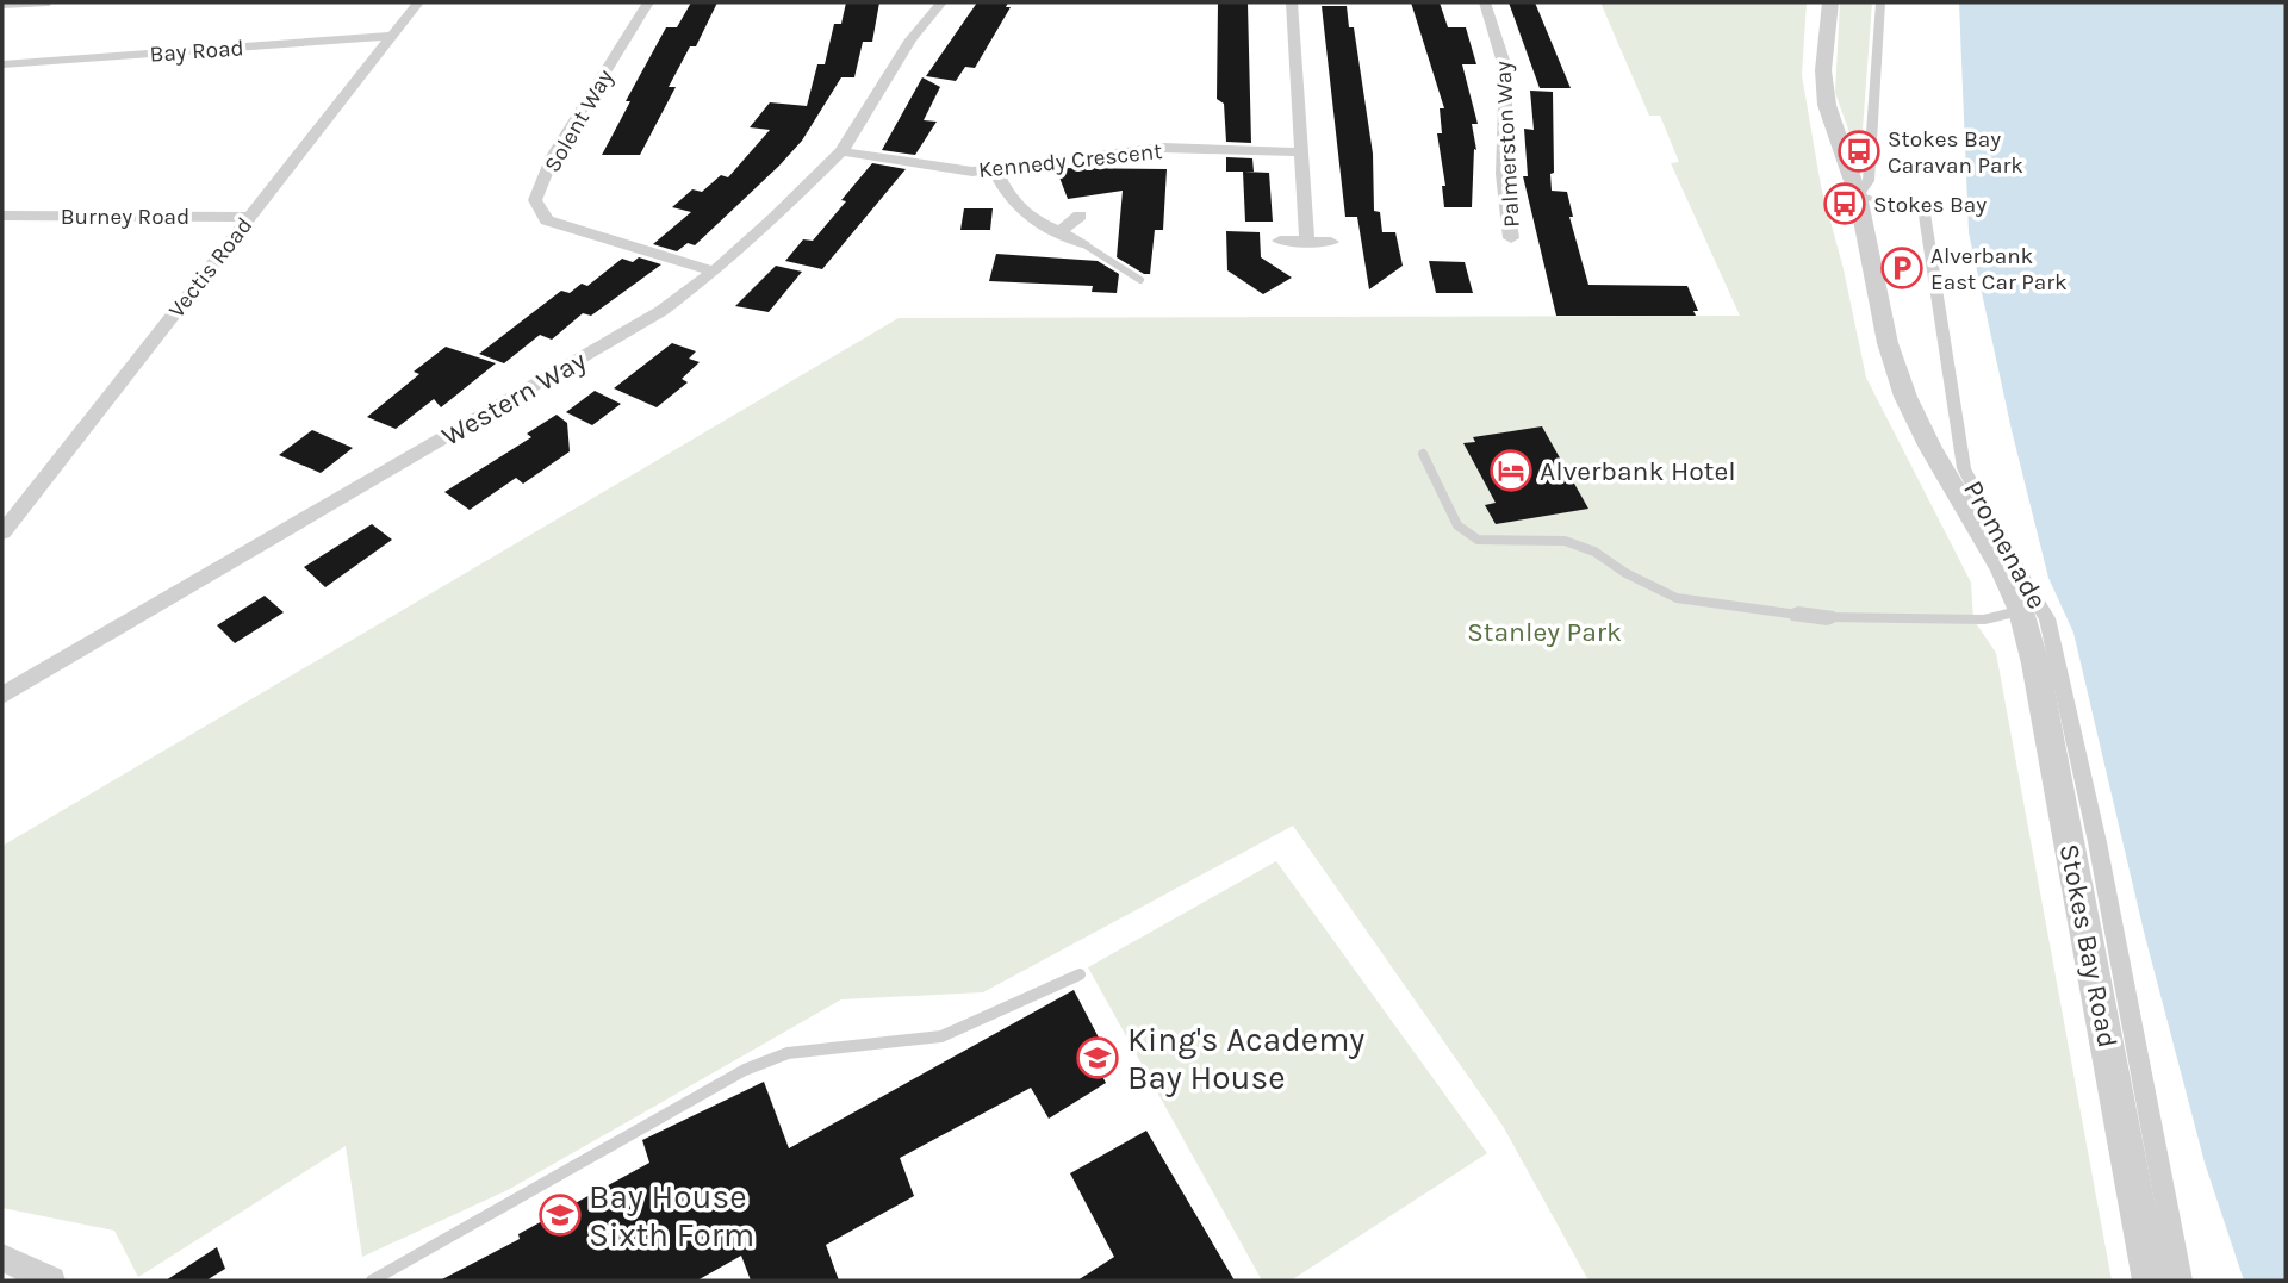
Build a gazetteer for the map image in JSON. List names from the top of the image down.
{
  "streets": {
    "street": [
      "Bay Road",
      "Solent Way",
      "Palmerston Way",
      "Kennedy Crescent",
      "Burney Road",
      "Vectis Road",
      "Western Way",
      "Promenade",
      "Stokes Bay Road"
    ]
  },
  "crossings": [
    ["Bay Road", "Vectis Road"],
    ["Solent Way", "Western Way"],
    ["Kennedy Crescent", "Western Way"],
    ["Burney Road", "Vectis Road"],
    ["Promenade", "Stokes Bay Road"]
  ],
  "parks": ["Stanley Park"],
  "places": {
    "bus stop": ["Stokes Bay Caravan Park", "Stokes Bay"],
    "parking": ["Alverbank East Car Park"],
    "hotel": ["Alverbank Hotel"],
    "school or university": ["King's Academy Bay House", "Bay House Sixth Form"]
  }
}
